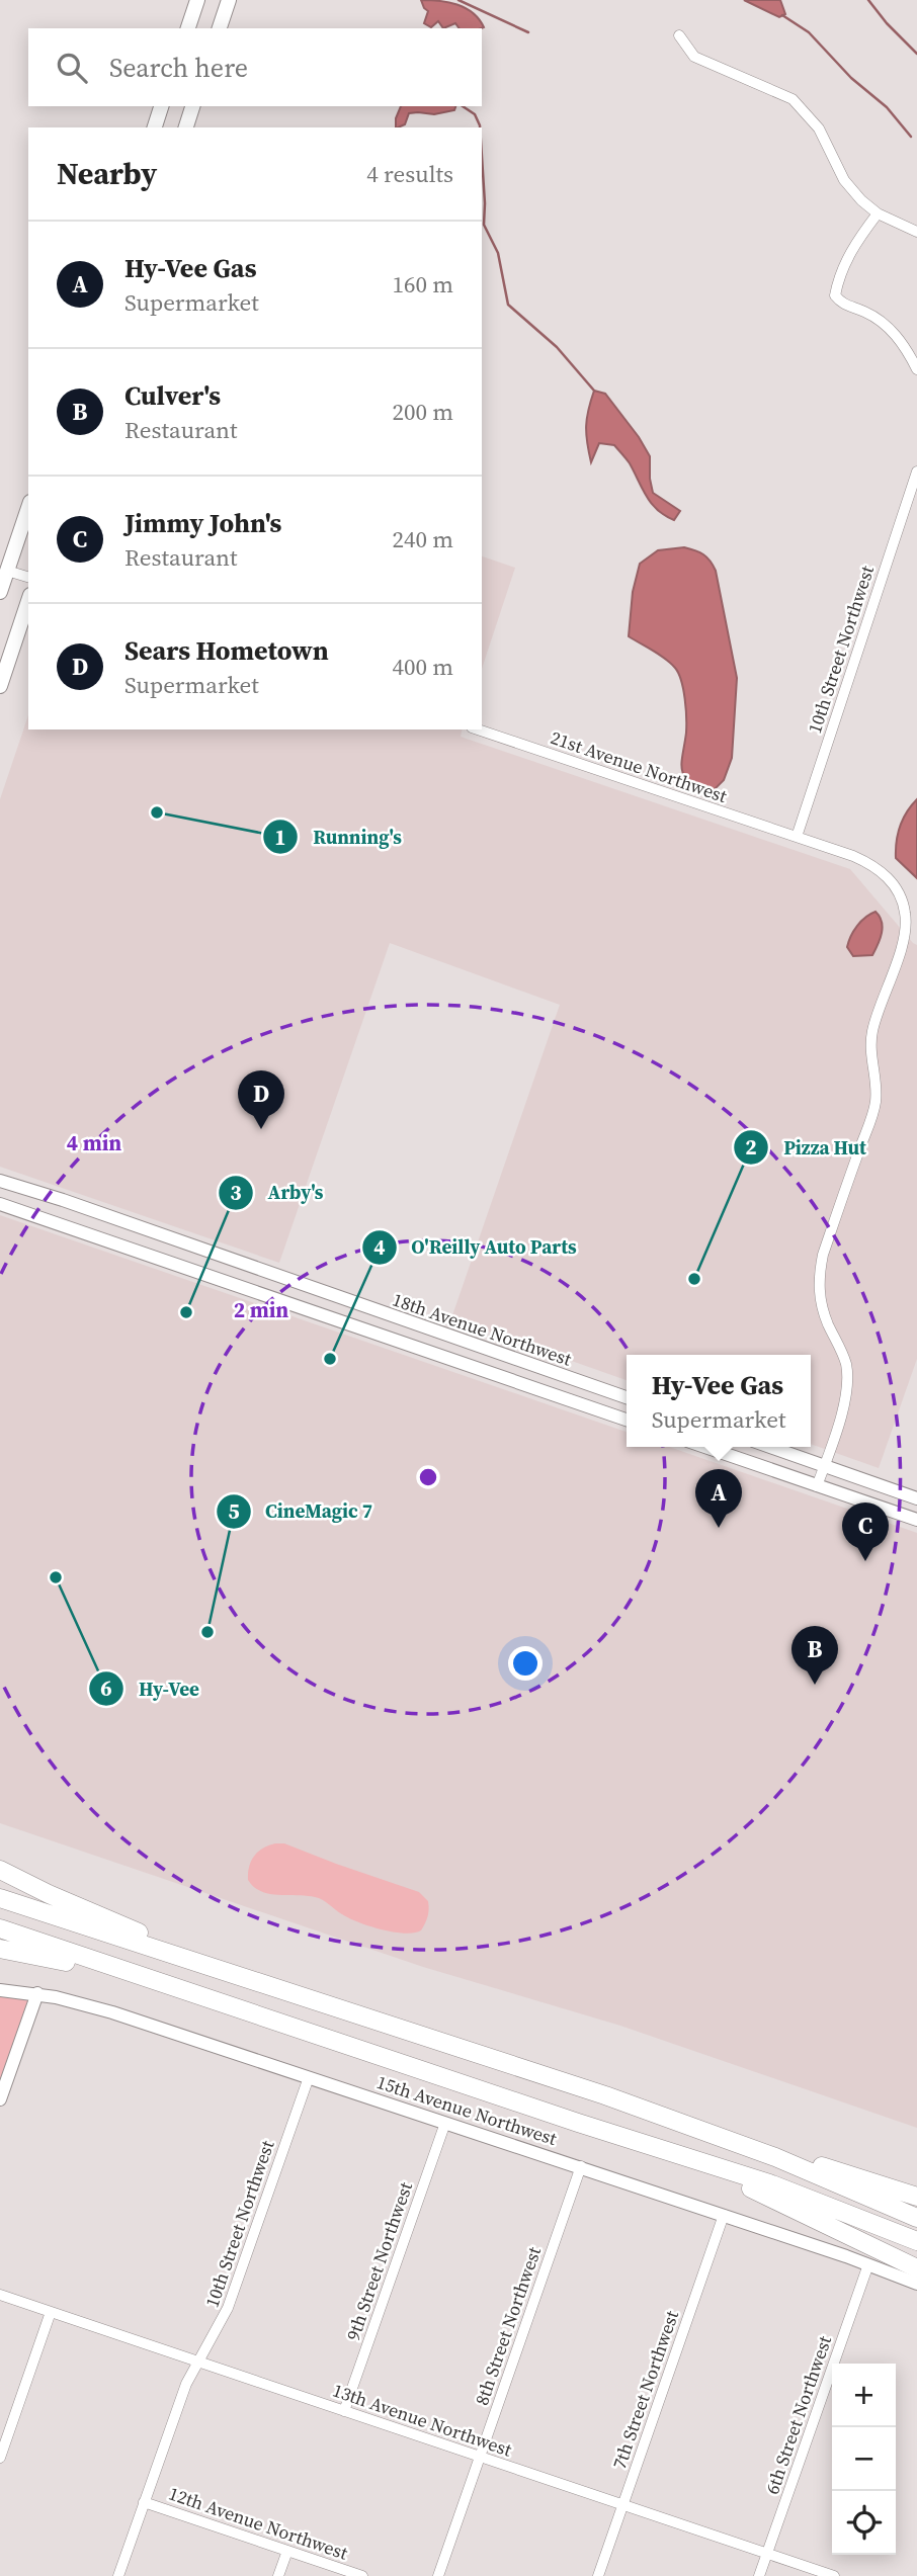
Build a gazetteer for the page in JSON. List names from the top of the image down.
{
  "streets": {
    "street": [
      "10th Street Northwest",
      "21st Avenue Northwest",
      "18th Avenue Northwest",
      "15th Avenue Northwest",
      "9th Street Northwest",
      "8th Street Northwest",
      "7th Street Northwest",
      "6th Street Northwest",
      "13th Avenue Northwest",
      "12th Avenue Northwest"
    ]
  },
  "crossings": [
    ["10th Street Northwest", "21st Avenue Northwest"],
    ["10th Street Northwest", "15th Avenue Northwest"],
    ["10th Street Northwest", "13th Avenue Northwest"],
    ["10th Street Northwest", "12th Avenue Northwest"],
    ["15th Avenue Northwest", "9th Street Northwest"],
    ["15th Avenue Northwest", "8th Street Northwest"],
    ["15th Avenue Northwest", "7th Street Northwest"],
    ["15th Avenue Northwest", "6th Street Northwest"],
    ["9th Street Northwest", "13th Avenue Northwest"],
    ["8th Street Northwest", "13th Avenue Northwest"],
    ["7th Street Northwest", "13th Avenue Northwest"],
    ["6th Street Northwest", "13th Avenue Northwest"]
  ],
  "places": [
    "Running's",
    "Pizza Hut",
    "Arby's",
    "O'Reilly Auto Parts",
    "Hy-Vee",
    "CineMagic 7"
  ],
  "page": {
    "search": "Search here",
    "heading": ["Nearby", "4 results"],
    "list": [
      {
        "mark": "A",
        "name": "Hy-Vee Gas",
        "note": "Supermarket",
        "value": "160 m"
      },
      {
        "mark": "B",
        "name": "Culver's",
        "note": "Restaurant",
        "value": "200 m"
      },
      {
        "mark": "C",
        "name": "Jimmy John's",
        "note": "Restaurant",
        "value": "240 m"
      },
      {
        "mark": "D",
        "name": "Sears Hometown",
        "note": "Supermarket",
        "value": "400 m"
      }
    ],
    "pins": [
      "D",
      "A",
      "C",
      "B"
    ],
    "popup": ["Hy-Vee Gas", "Supermarket"],
    "map_buttons": ["+", "−"]
  },
  "rings": ["4 min", "2 min"]
}
